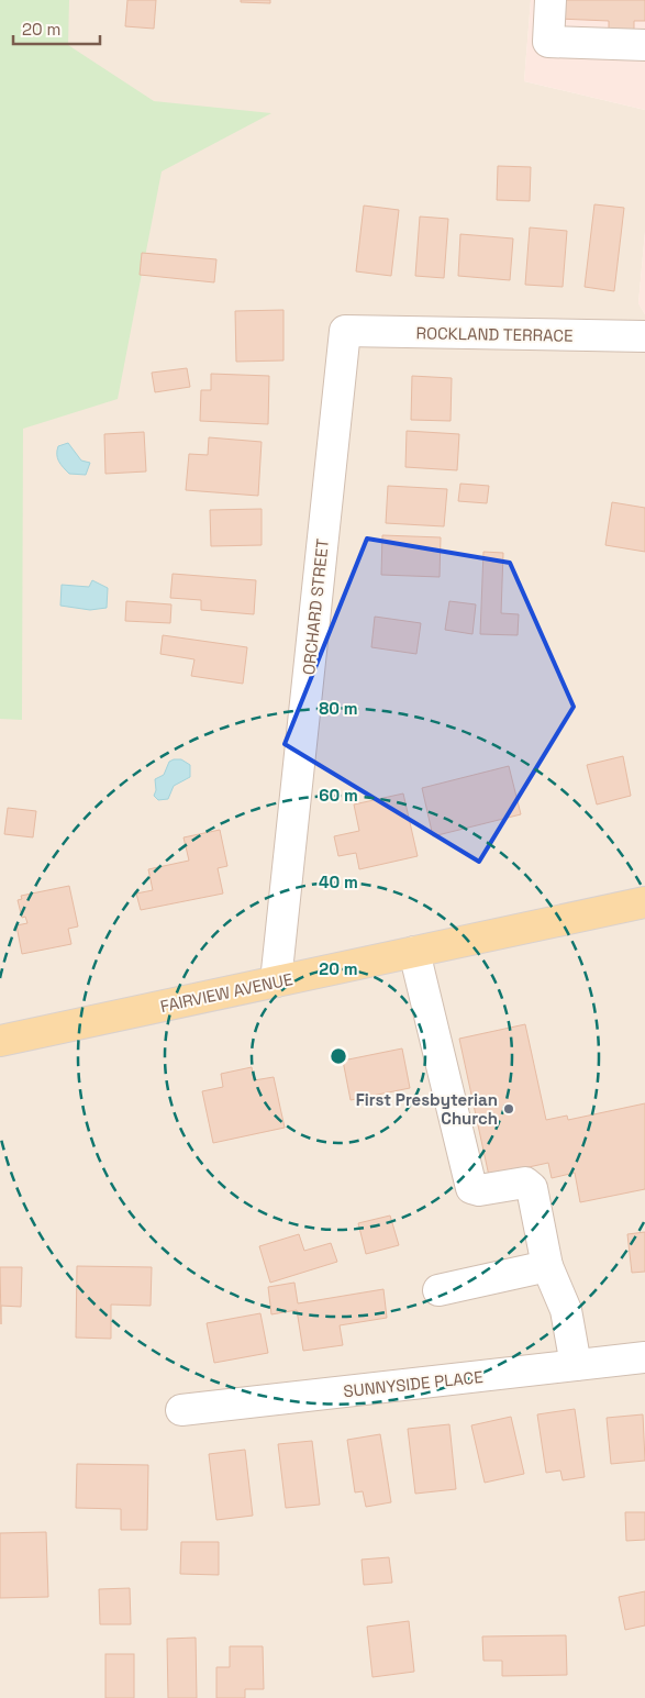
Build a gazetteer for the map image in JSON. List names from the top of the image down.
{
  "streets": {
    "main road": ["FAIRVIEW AVENUE"],
    "street": ["ROCKLAND TERRACE", "ORCHARD STREET", "SUNNYSIDE PLACE"]
  },
  "crossings": [
    ["ROCKLAND TERRACE", "ORCHARD STREET"],
    ["ORCHARD STREET", "FAIRVIEW AVENUE"]
  ],
  "places": ["First Presbyterian Church"],
  "scale_bar": "20 m",
  "rings": [
    "80 m",
    "60 m",
    "40 m",
    "20 m"
  ]
}
